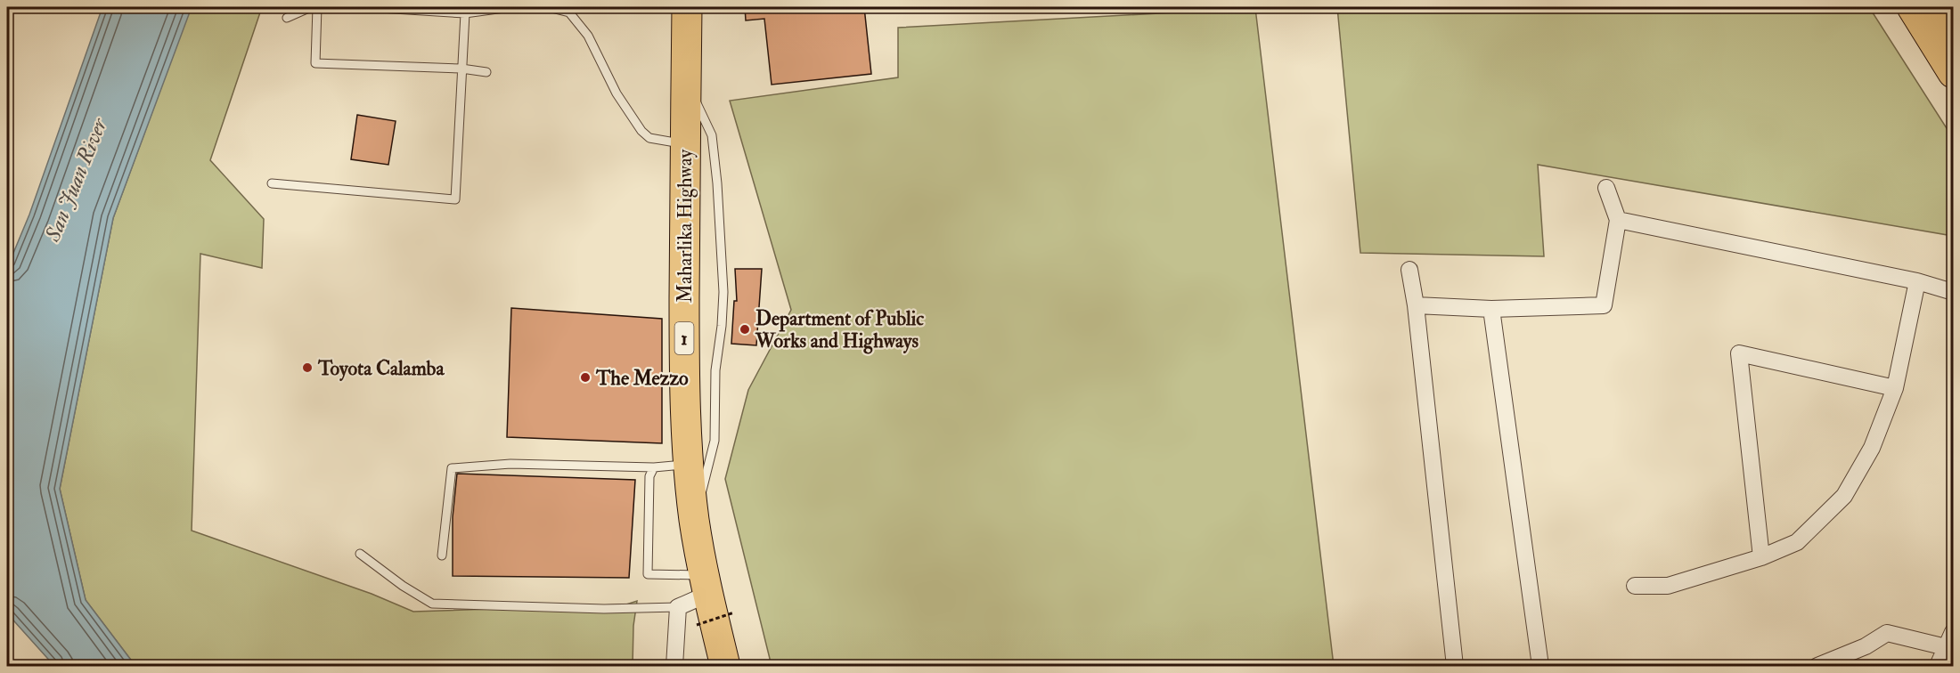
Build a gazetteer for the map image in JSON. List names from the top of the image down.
{
  "streets": {
    "highway": ["Maharlika Highway", "1"]
  },
  "water": ["San Juan River"],
  "places": ["Department of Public Works and Highways", "Toyota Calamba", "The Mezzo"]
}
